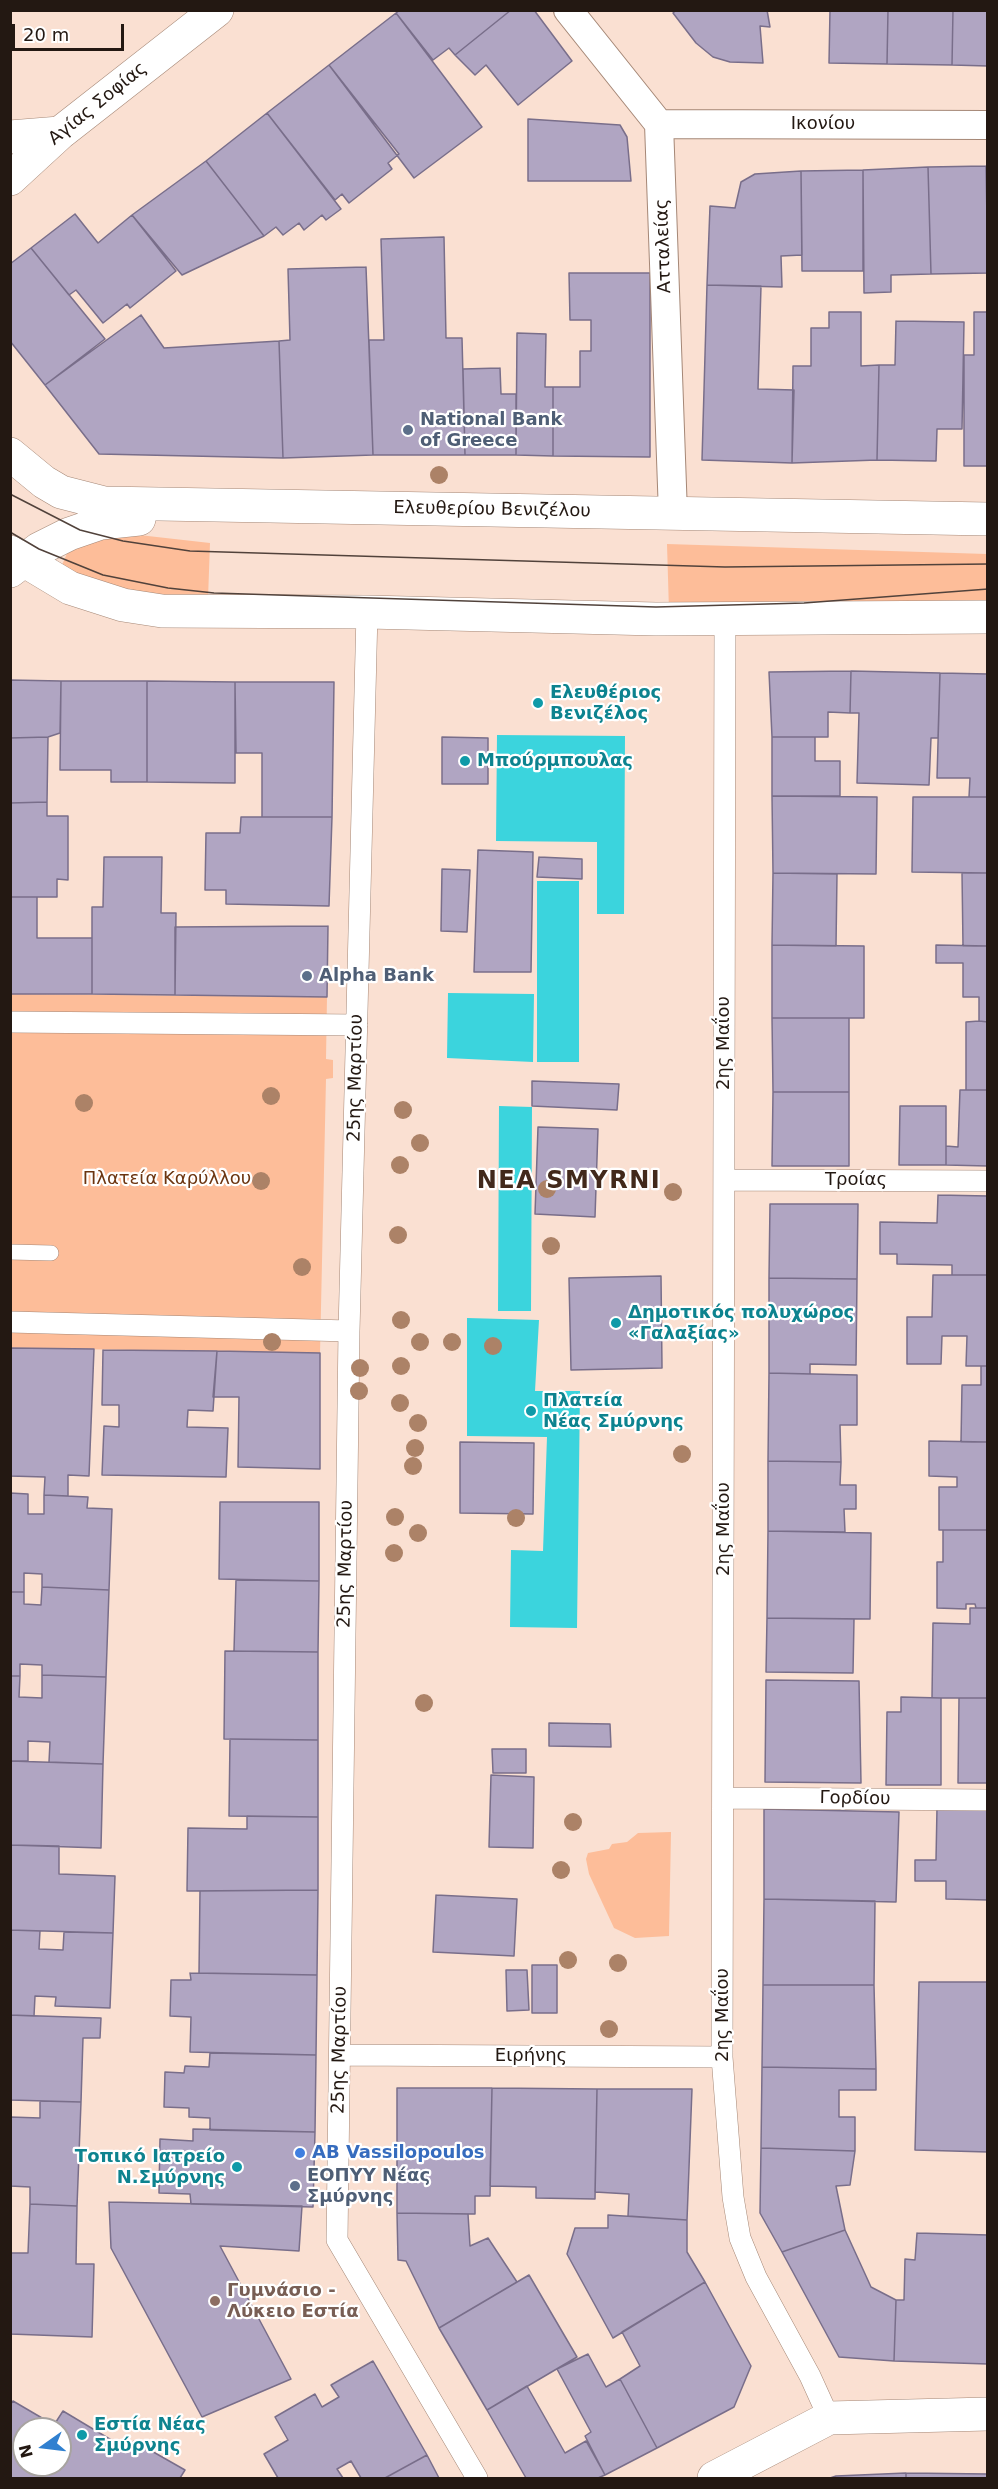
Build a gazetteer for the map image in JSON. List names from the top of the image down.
{
  "streets": {
    "main road": ["Αγίας Σοφίας", "Ελευθερίου Βενιζέλου"],
    "street": [
      "Ικονίου",
      "Ατταλείας",
      "2ης Μαΐου",
      "25ης Μαρτίου",
      "Τροίας",
      "Γορδίου",
      "Ειρήνης"
    ]
  },
  "crossings": [
    ["Ικονίου", "Ατταλείας"],
    ["Ατταλείας", "Ελευθερίου Βενιζέλου"],
    ["2ης Μαΐου", "Τροίας"],
    ["2ης Μαΐου", "Γορδίου"],
    ["2ης Μαΐου", "Ειρήνης"],
    ["25ης Μαρτίου", "Ειρήνης"]
  ],
  "districts": ["NEA SMYRNI"],
  "parks": ["Πλατεία Καρύλλου"],
  "places": [
    "National Bank of Greece",
    "Ελευθέριος Βενιζέλος",
    "Μπούρμπουλας",
    "Alpha Bank",
    "Δημοτικός πολυχώρος «Γαλαξίας»",
    "Πλατεία Νέας Σμύρνης",
    "AB Vassilopoulos",
    "Τοπικό Ιατρείο Ν.Σμύρνης",
    "ΕΟΠΥΥ Νέας Σμύρνης",
    "Γυμνάσιο - Λύκειο Εστία",
    "Εστία Νέας Σμύρνης"
  ],
  "scale_bar": "20 m",
  "north": "left"
}
